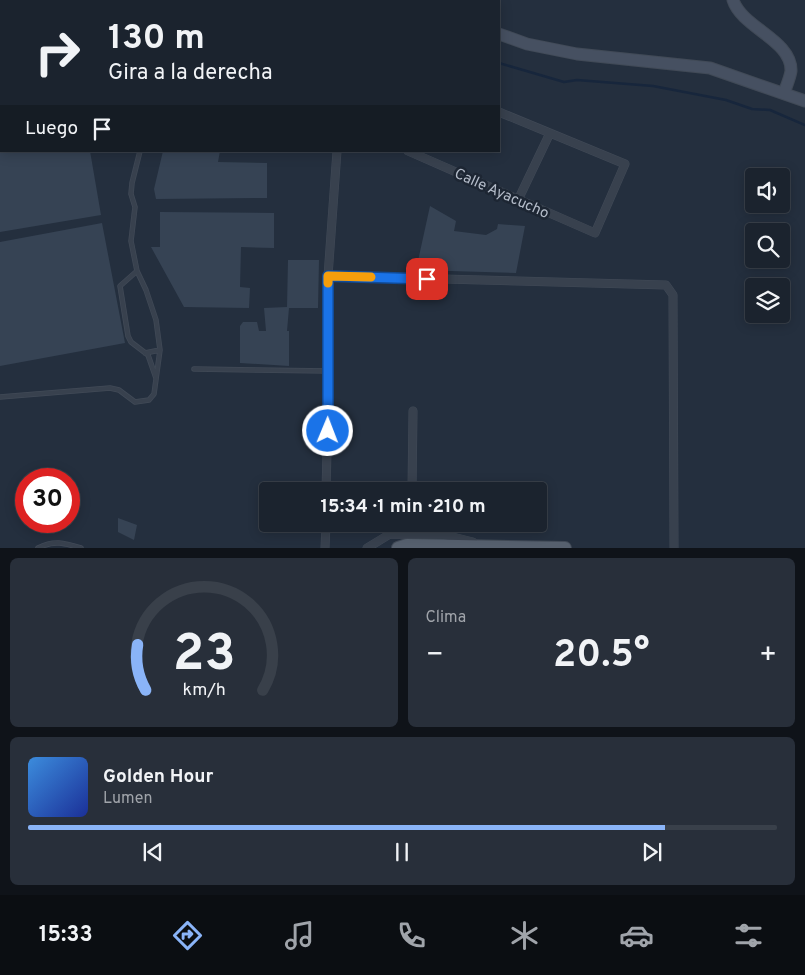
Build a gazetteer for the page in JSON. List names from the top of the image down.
{
  "streets": {
    "street": ["Calle Ayacucho"]
  },
  "page": {
    "turn": ["130 m", "Gira a la derecha"],
    "then": "Luego",
    "limit": "30",
    "trip": "15:34 · 1 min · 210 m",
    "tile": "Clima",
    "heat": ["−", "20.5°", "+"],
    "song": ["Golden Hour", "Lumen"],
    "tabs": "15:33",
    "gauge": ["23", "km/h"]
  }
}
